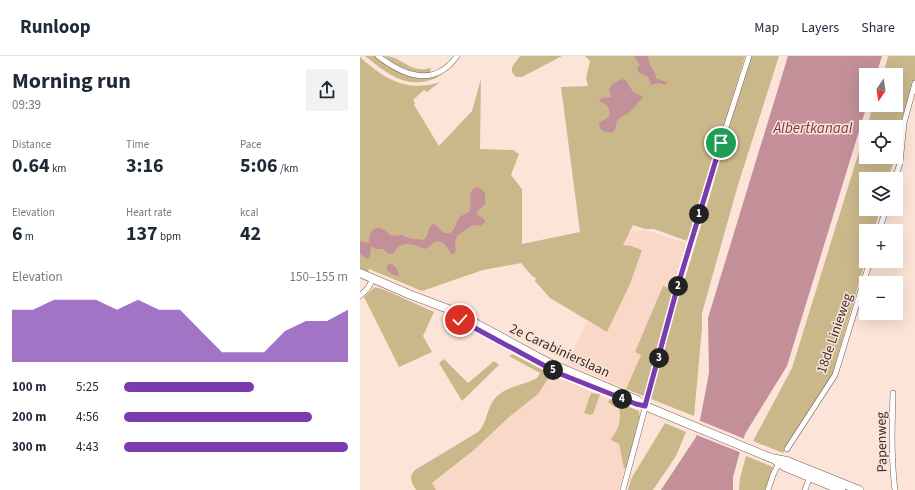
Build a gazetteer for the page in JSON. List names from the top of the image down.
{
  "streets": {
    "main road": ["2e Carabinierslaan"],
    "street": ["18de Linieweg", "Papenweg"]
  },
  "water": ["Albertkanaal"],
  "north": "bottom",
  "page": {
    "header": "Runloop",
    "nav": ["Map", "Layers", "Share"],
    "heading": ["Morning run", "09:39"],
    "map_buttons": ["+", "−"],
    "stats": [
      ["Distance", "0.64 km"],
      ["Time", "3:16"],
      ["Pace", "5:06 /km"],
      ["Elevation", "6 m"],
      ["Heart rate", "137 bpm"],
      ["kcal", "42"]
    ],
    "pins": [
      "1",
      "2",
      "3",
      "5",
      "4"
    ],
    "chart": ["Elevation", "150–155 m"],
    "list": [
      {
        "name": "100 m",
        "note": "5:25"
      },
      {
        "name": "200 m",
        "note": "4:56"
      },
      {
        "name": "300 m",
        "note": "4:43"
      }
    ]
  }
}
